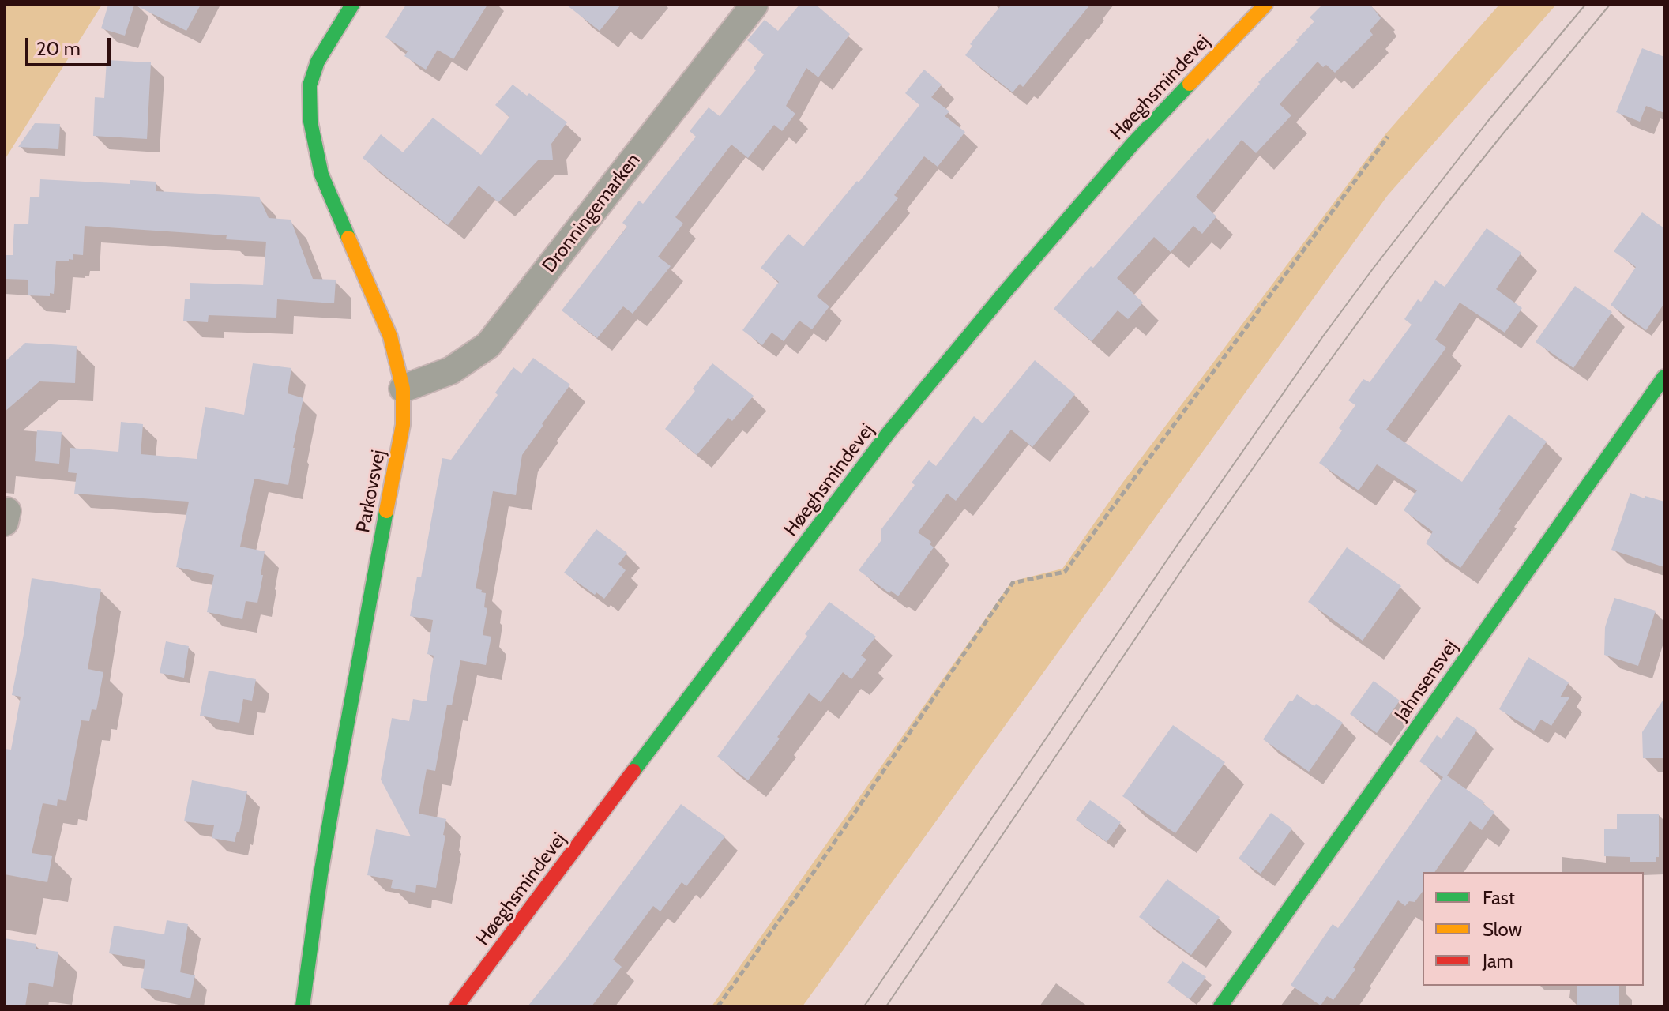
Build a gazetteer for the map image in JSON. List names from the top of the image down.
{
  "streets": {
    "street": [
      "Høeghsmindevej",
      "Dronningemarken",
      "Parkovsvej",
      "Jahnsensvej"
    ]
  },
  "crossings": [
    ["Dronningemarken", "Parkovsvej"]
  ],
  "legend": ["Fast", "Slow", "Jam"],
  "scale_bar": "20 m"
}
